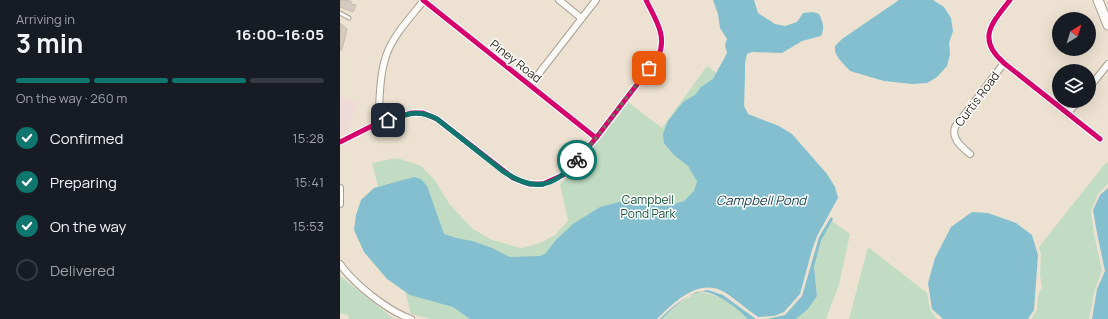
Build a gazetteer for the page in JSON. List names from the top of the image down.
{
  "streets": {
    "street": ["Piney Road", "Curtis Road"]
  },
  "water": ["Campbell Pond"],
  "parks": ["Campbell Pond Park"],
  "north": "top right",
  "page": {
    "heading": ["3 min", "Arriving in", "16:00–16:05"],
    "bar": "On the way · 260 m",
    "list": [
      ["Confirmed", "15:28"],
      ["Preparing", "15:41"],
      ["On the way", "15:53"],
      "Delivered"
    ]
  }
}
